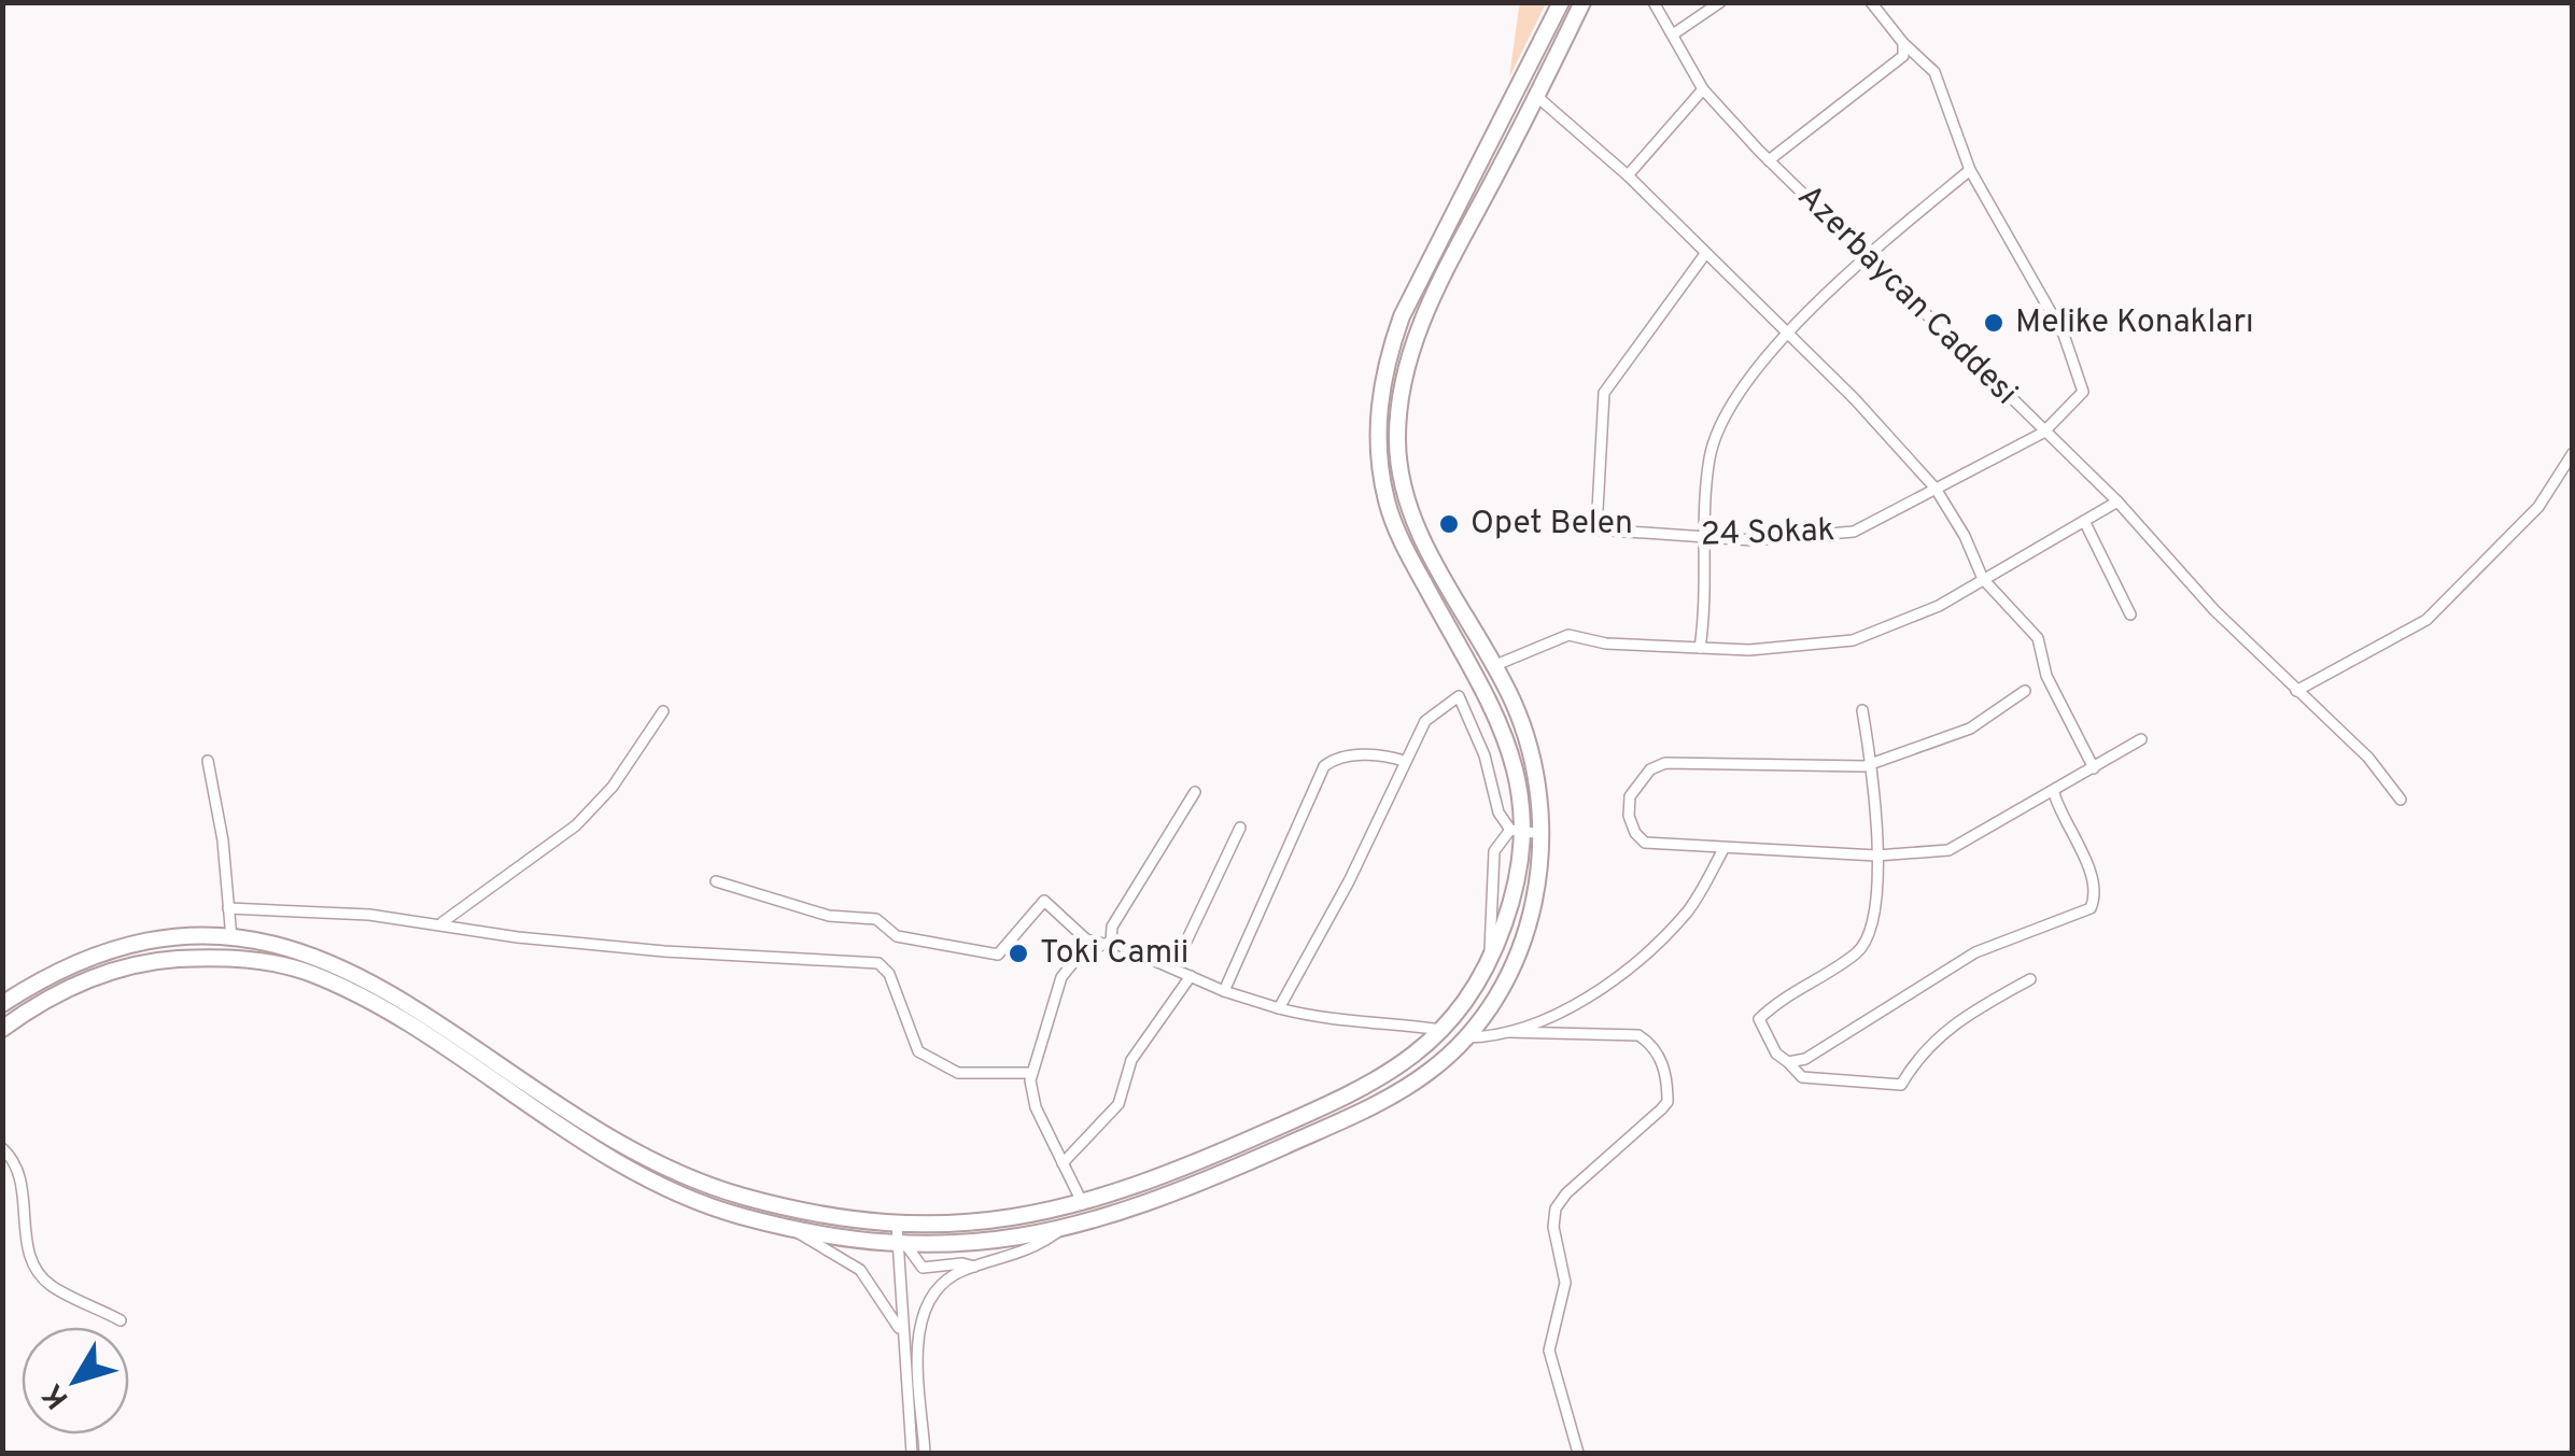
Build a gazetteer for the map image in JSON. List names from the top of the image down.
{
  "streets": {
    "street": ["Azerbaycan Caddesi", "24 Sokak"]
  },
  "crossings": [
    ["Azerbaycan Caddesi", "24 Sokak"]
  ],
  "places": ["Melike Konakları", "Opet Belen", "Toki Camii"],
  "north": "bottom left"
}
